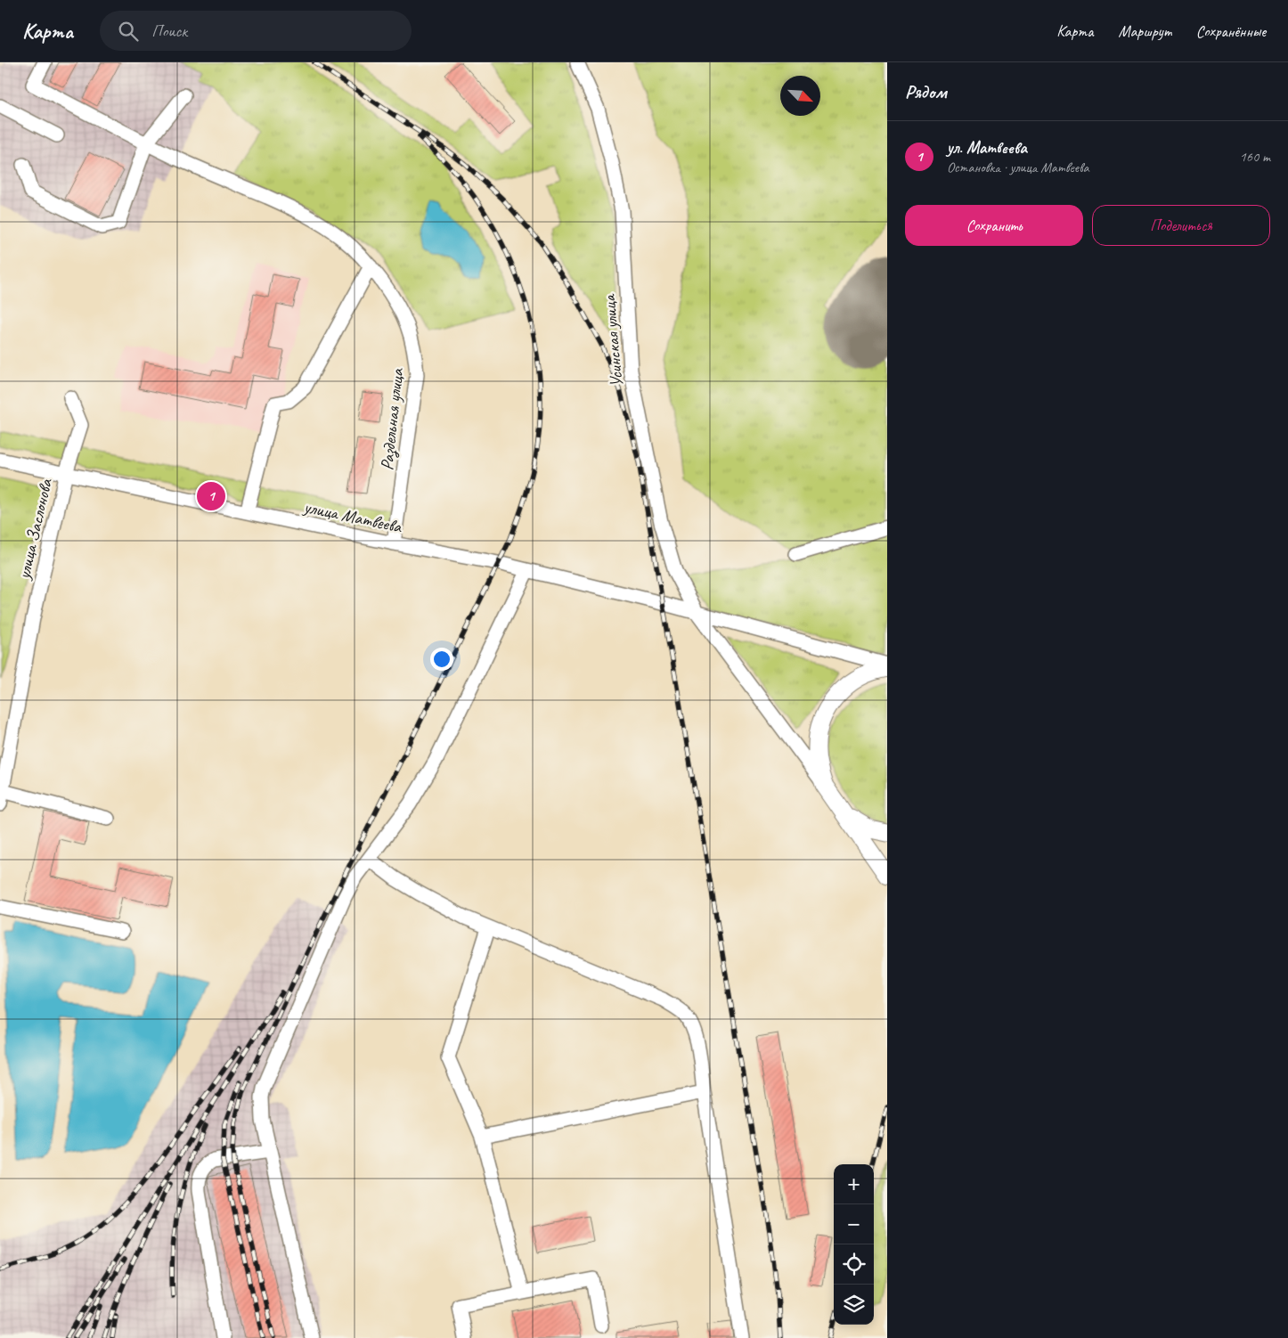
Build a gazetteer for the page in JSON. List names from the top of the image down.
{
  "streets": {
    "street": [
      "Усинская улица",
      "Раздельная улица",
      "улица Матвеева",
      "улица Заслонова"
    ]
  },
  "crossings": [
    ["Усинская улица", "улица Матвеева"],
    ["Раздельная улица", "улица Матвеева"],
    ["улица Матвеева", "улица Заслонова"]
  ],
  "north": "bottom right",
  "page": {
    "header": "Карта",
    "search": "Поиск",
    "nav": ["Карта", "Маршрут", "Сохранённые"],
    "heading": "Рядом",
    "list": [
      {
        "mark": "1",
        "name": "ул. Матвеева",
        "note": "Остановка · улица Матвеева",
        "value": "160 m"
      }
    ],
    "buttons": ["Сохранить", "Поделиться"],
    "pins": "1",
    "map_buttons": ["+", "−"]
  }
}
